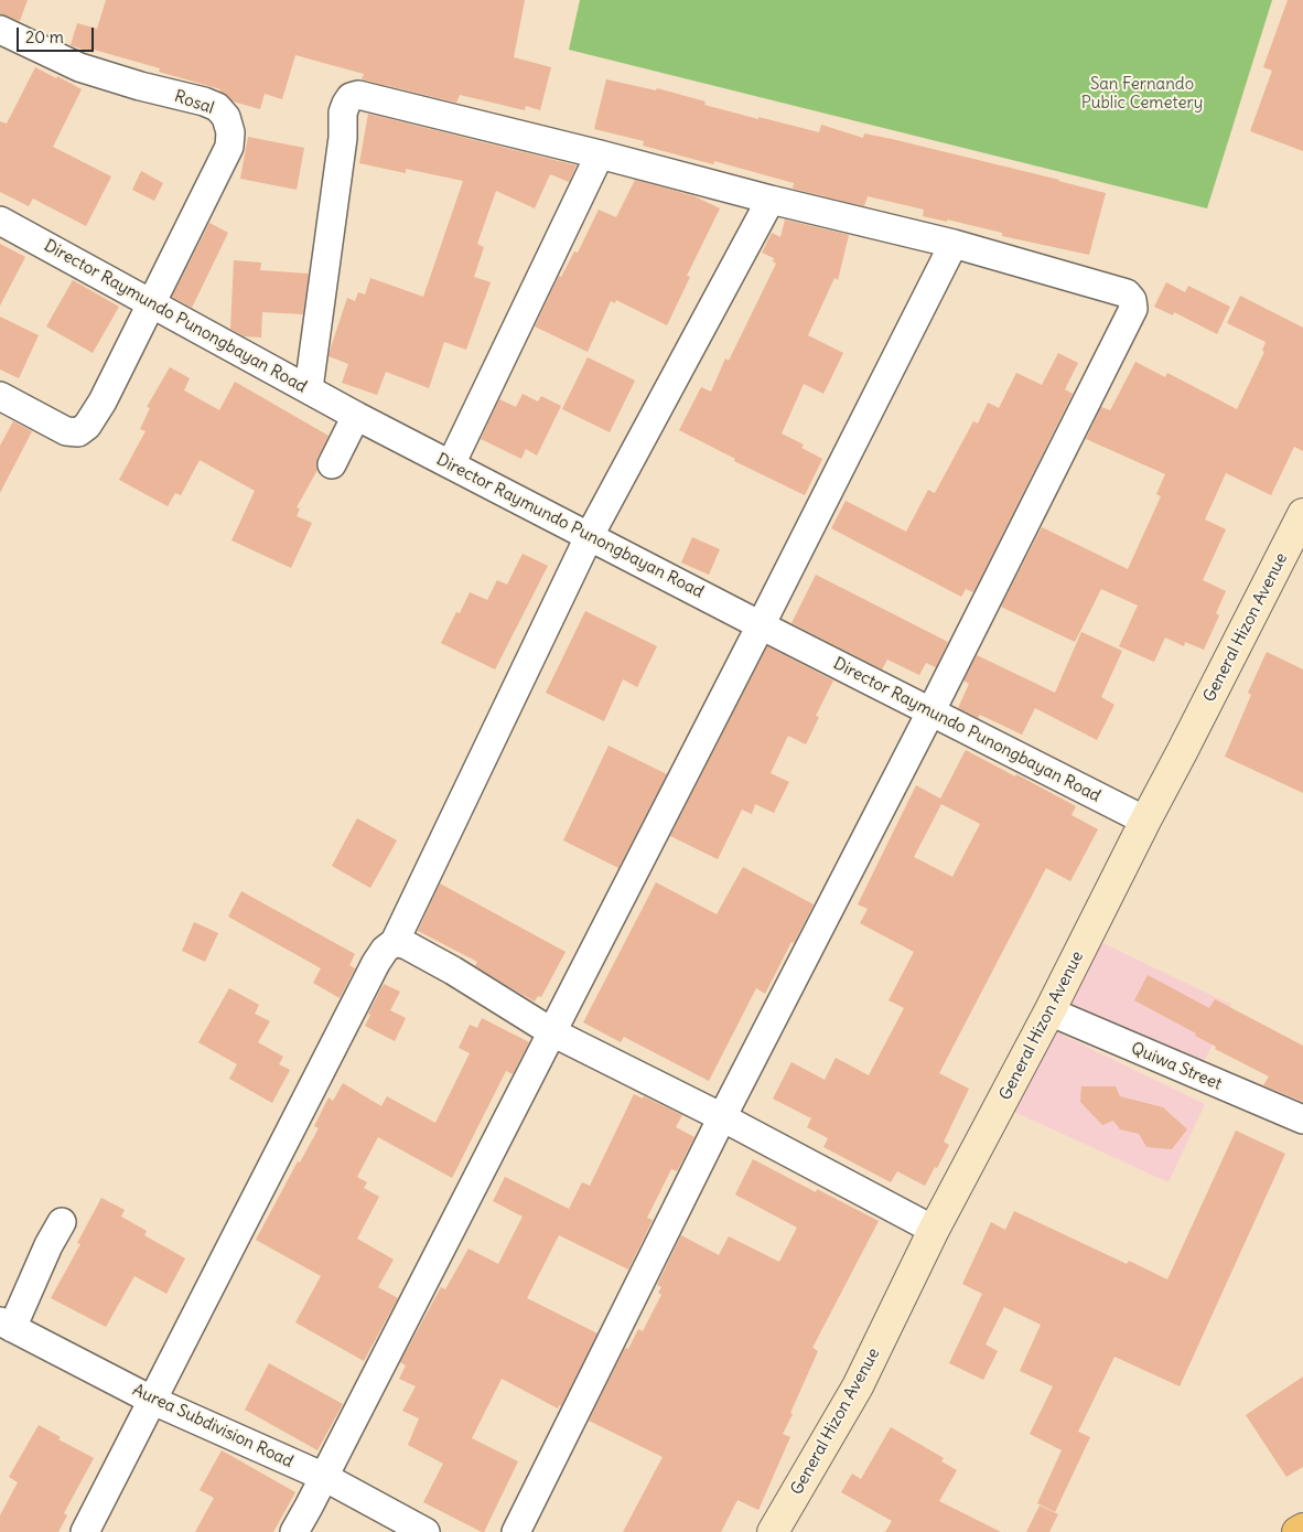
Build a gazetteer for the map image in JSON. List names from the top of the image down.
{
  "streets": {
    "main road": ["General Hizon Avenue"],
    "street": [
      "Rosal",
      "Director Raymundo Punongbayan Road",
      "Quiwa Street",
      "Aurea Subdivision Road"
    ]
  },
  "crossings": [
    ["Rosal", "Director Raymundo Punongbayan Road"],
    ["Director Raymundo Punongbayan Road", "General Hizon Avenue"],
    ["General Hizon Avenue", "Quiwa Street"]
  ],
  "parks": ["San Fernando Public Cemetery"],
  "scale_bar": "20 m"
}
